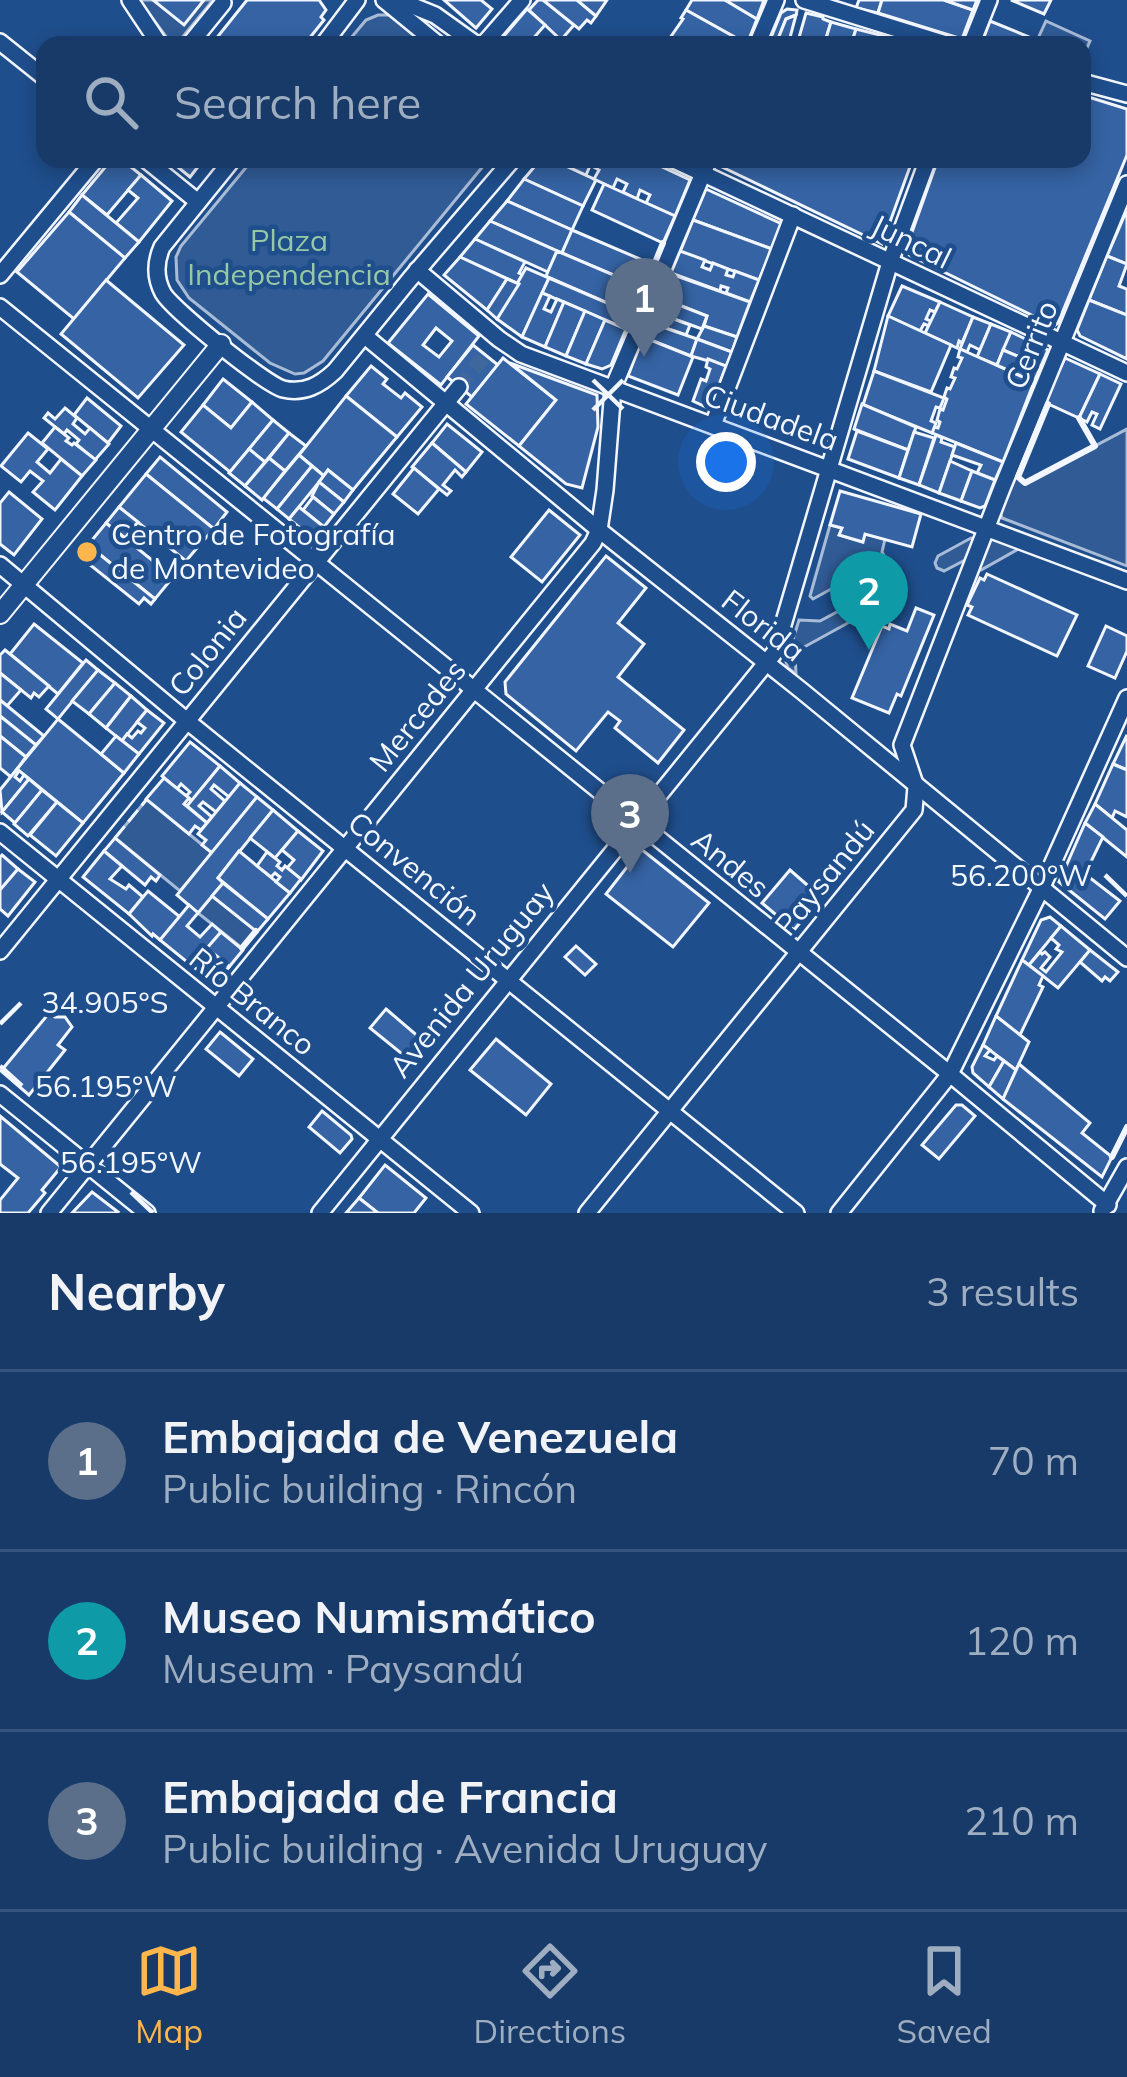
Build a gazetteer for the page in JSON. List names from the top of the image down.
{
  "streets": {
    "street": [
      "Juncal",
      "Cerrito",
      "Ciudadela",
      "Florida",
      "Colonia",
      "Mercedes",
      "Andes",
      "Convención",
      "Paysandú",
      "Avenida Uruguay",
      "Río Branco"
    ]
  },
  "crossings": [
    ["Juncal", "Cerrito"],
    ["Juncal", "Avenida Uruguay"],
    ["Cerrito", "Ciudadela"],
    ["Ciudadela", "Mercedes"],
    ["Ciudadela", "Avenida Uruguay"],
    ["Florida", "Colonia"],
    ["Florida", "Mercedes"],
    ["Florida", "Paysandú"],
    ["Florida", "Avenida Uruguay"],
    ["Colonia", "Andes"],
    ["Colonia", "Convención"],
    ["Colonia", "Río Branco"],
    ["Mercedes", "Andes"],
    ["Mercedes", "Convención"],
    ["Mercedes", "Río Branco"],
    ["Andes", "Paysandú"],
    ["Andes", "Avenida Uruguay"],
    ["Convención", "Paysandú"],
    ["Convención", "Avenida Uruguay"],
    ["Avenida Uruguay", "Río Branco"]
  ],
  "parks": ["Plaza Independencia"],
  "places": ["Centro de Fotografía de Montevideo"],
  "page": {
    "search": "Search here",
    "pins": ["1", "2", "3"],
    "heading": ["Nearby", "3 results"],
    "list": [
      {
        "mark": "1",
        "name": "Embajada de Venezuela",
        "note": "Public building · Rincón",
        "value": "70 m"
      },
      {
        "mark": "2",
        "name": "Museo Numismático",
        "note": "Museum · Paysandú",
        "value": "120 m"
      },
      {
        "mark": "3",
        "name": "Embajada de Francia",
        "note": "Public building · Avenida Uruguay",
        "value": "210 m"
      }
    ],
    "nav": ["Map", "Directions", "Saved"]
  },
  "coordinates": ["56.200°W", "34.905°S", "56.195°W"]
}
